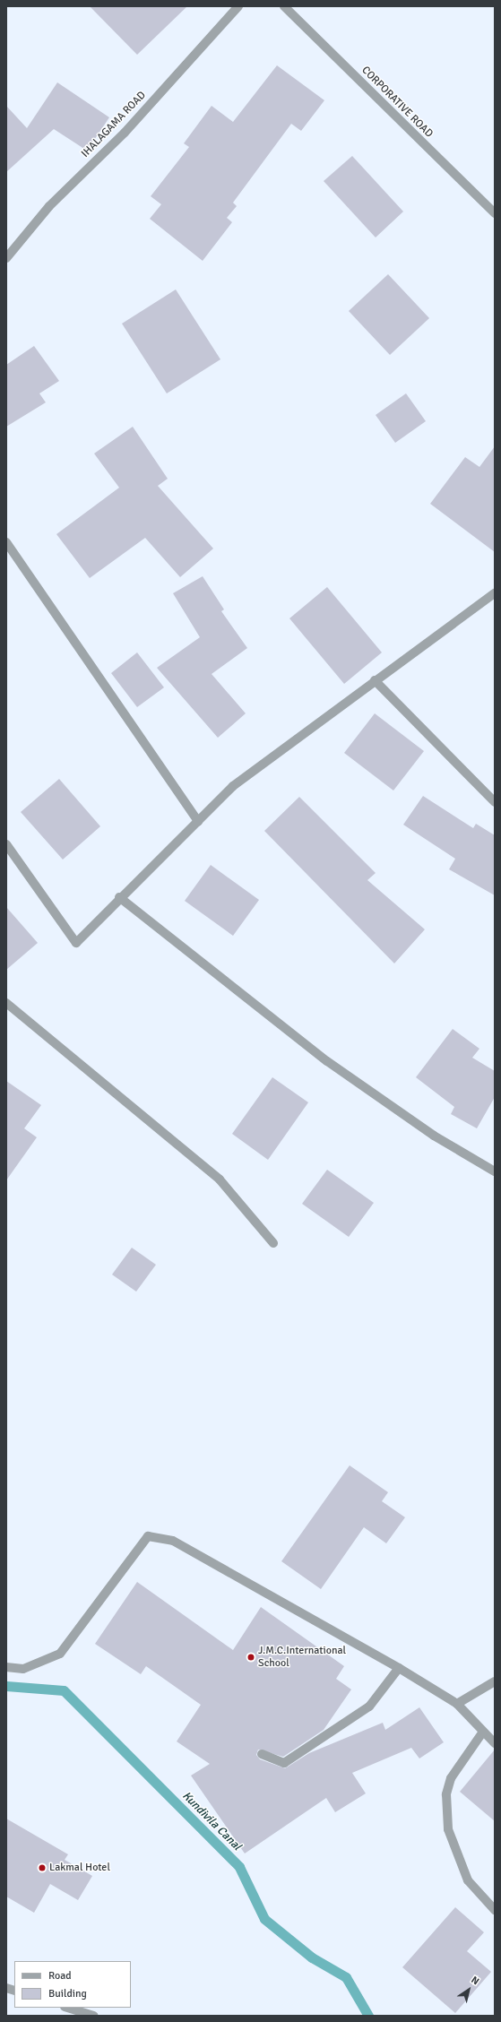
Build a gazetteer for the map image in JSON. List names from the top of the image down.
{
  "streets": {
    "street": ["CORPORATIVE ROAD", "IHALAGAMA ROAD"]
  },
  "water": ["Kundivila Canal"],
  "places": ["J.M.C.International School", "Lakmal Hotel"],
  "legend": ["Road", "Building"],
  "north": "top right"
}
